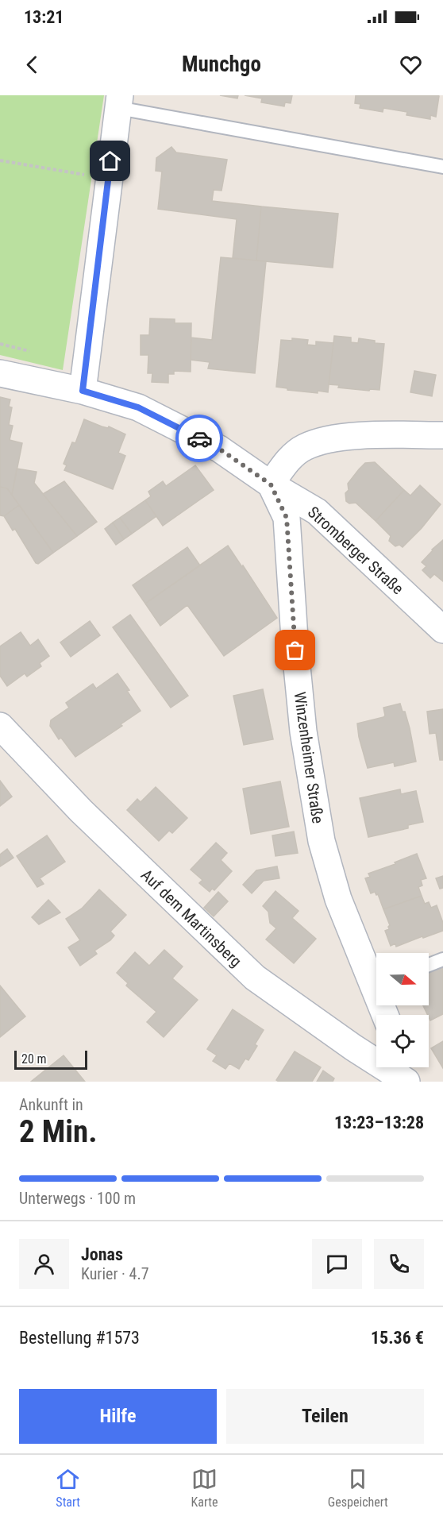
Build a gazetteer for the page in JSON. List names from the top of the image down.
{
  "streets": {
    "street": ["Stromberger Straße", "Winzenheimer Straße", "Auf dem Martinsberg"]
  },
  "crossings": [
    ["Stromberger Straße", "Winzenheimer Straße"]
  ],
  "scale_bar": "20 m",
  "north": "right",
  "page": {
    "status": "13:21",
    "header": "Munchgo",
    "scale": "20 m",
    "heading": ["2 Min.", "Ankunft in", "13:23–13:28"],
    "panel": [
      "Jonas",
      "Kurier · 4.7",
      "Bestellung #1573",
      "15.36 €"
    ],
    "bar": "Unterwegs · 100 m",
    "buttons": ["Hilfe", "Teilen"],
    "tabs": ["Start", "Karte", "Gespeichert"]
  }
}
